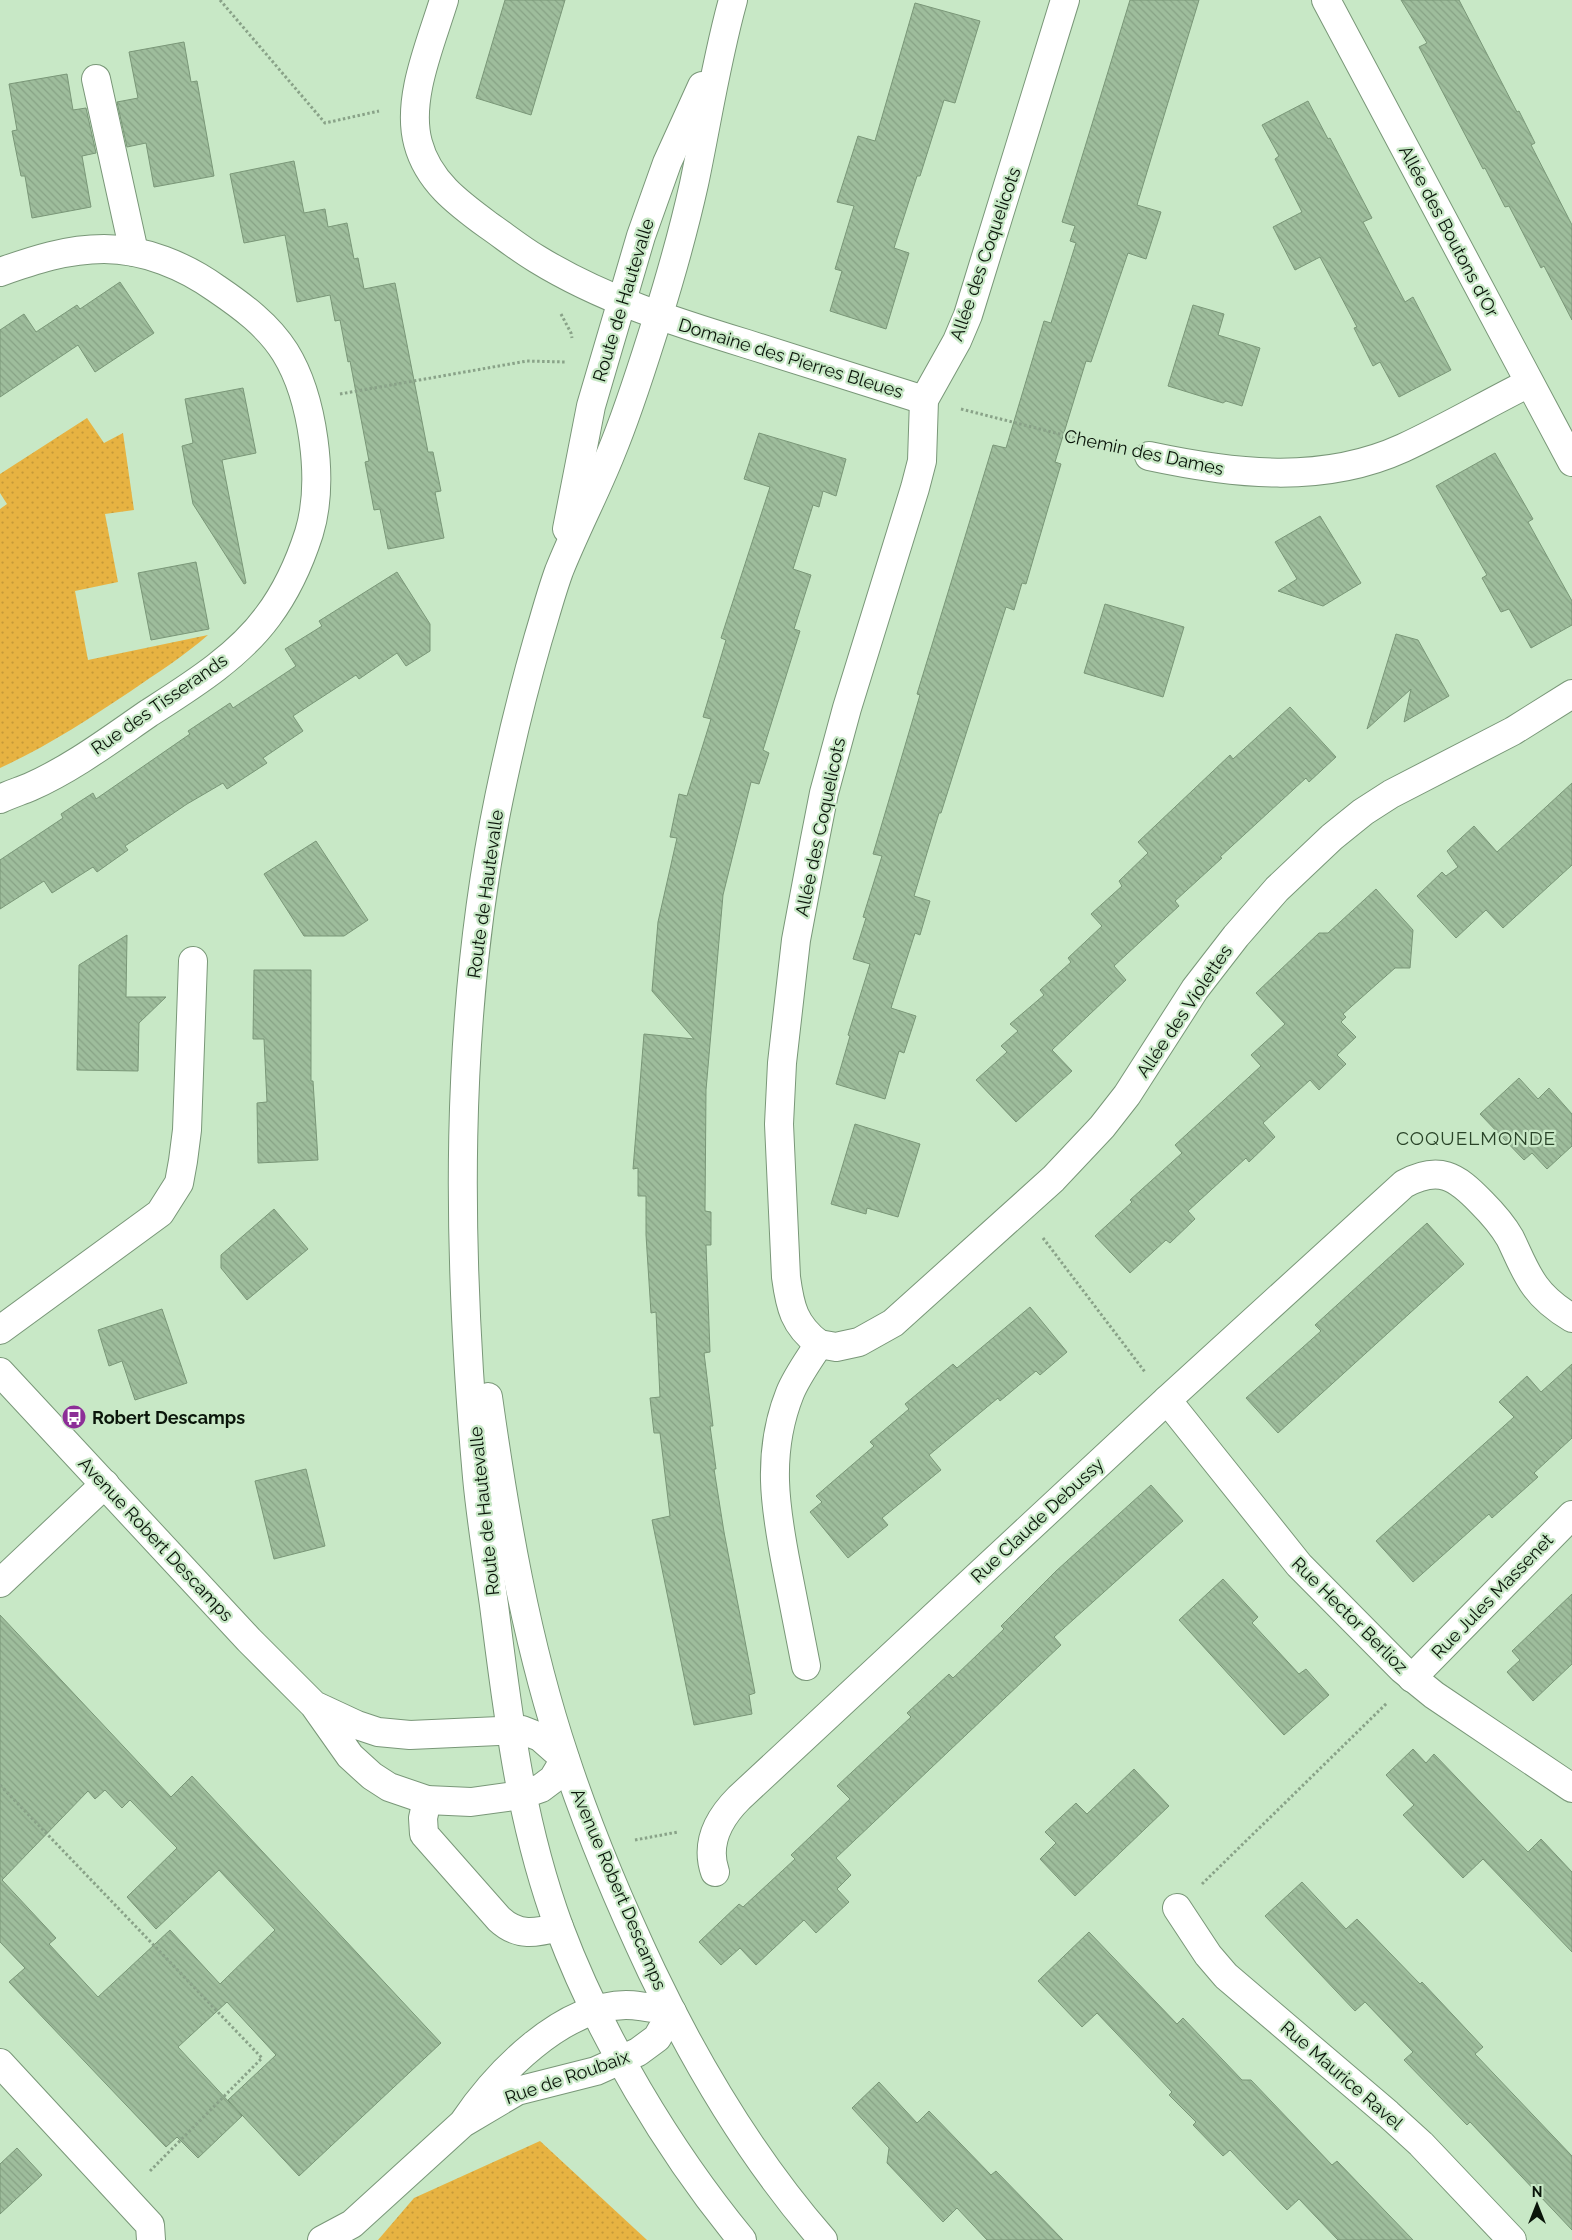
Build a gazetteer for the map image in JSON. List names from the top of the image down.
{
  "streets": {
    "street": [
      "Allée des Boutons d'Or",
      "Allée des Coquelicots",
      "Route de Hautevalle",
      "Domaine des Pierres Bleues",
      "Chemin des Dames",
      "Rue des Tisserands",
      "Allée des Violettes",
      "Rue Claude Debussy",
      "Avenue Robert Descamps",
      "Rue Jules Massenet",
      "Rue Hector Berlioz",
      "Rue Maurice Ravel",
      "Rue de Roubaix"
    ]
  },
  "crossings": [
    ["Allée des Boutons d'Or", "Chemin des Dames"],
    ["Allée des Coquelicots", "Domaine des Pierres Bleues"],
    ["Allée des Coquelicots", "Chemin des Dames"],
    ["Allée des Coquelicots", "Allée des Violettes"],
    ["Route de Hautevalle", "Domaine des Pierres Bleues"],
    ["Route de Hautevalle", "Avenue Robert Descamps"],
    ["Domaine des Pierres Bleues", "Chemin des Dames"],
    ["Rue Claude Debussy", "Rue Hector Berlioz"],
    ["Avenue Robert Descamps", "Rue de Roubaix"],
    ["Rue Jules Massenet", "Rue Hector Berlioz"]
  ],
  "districts": ["COQUELMONDE"],
  "places": {
    "bus stop": ["Robert Descamps"]
  },
  "north": "top"
}
